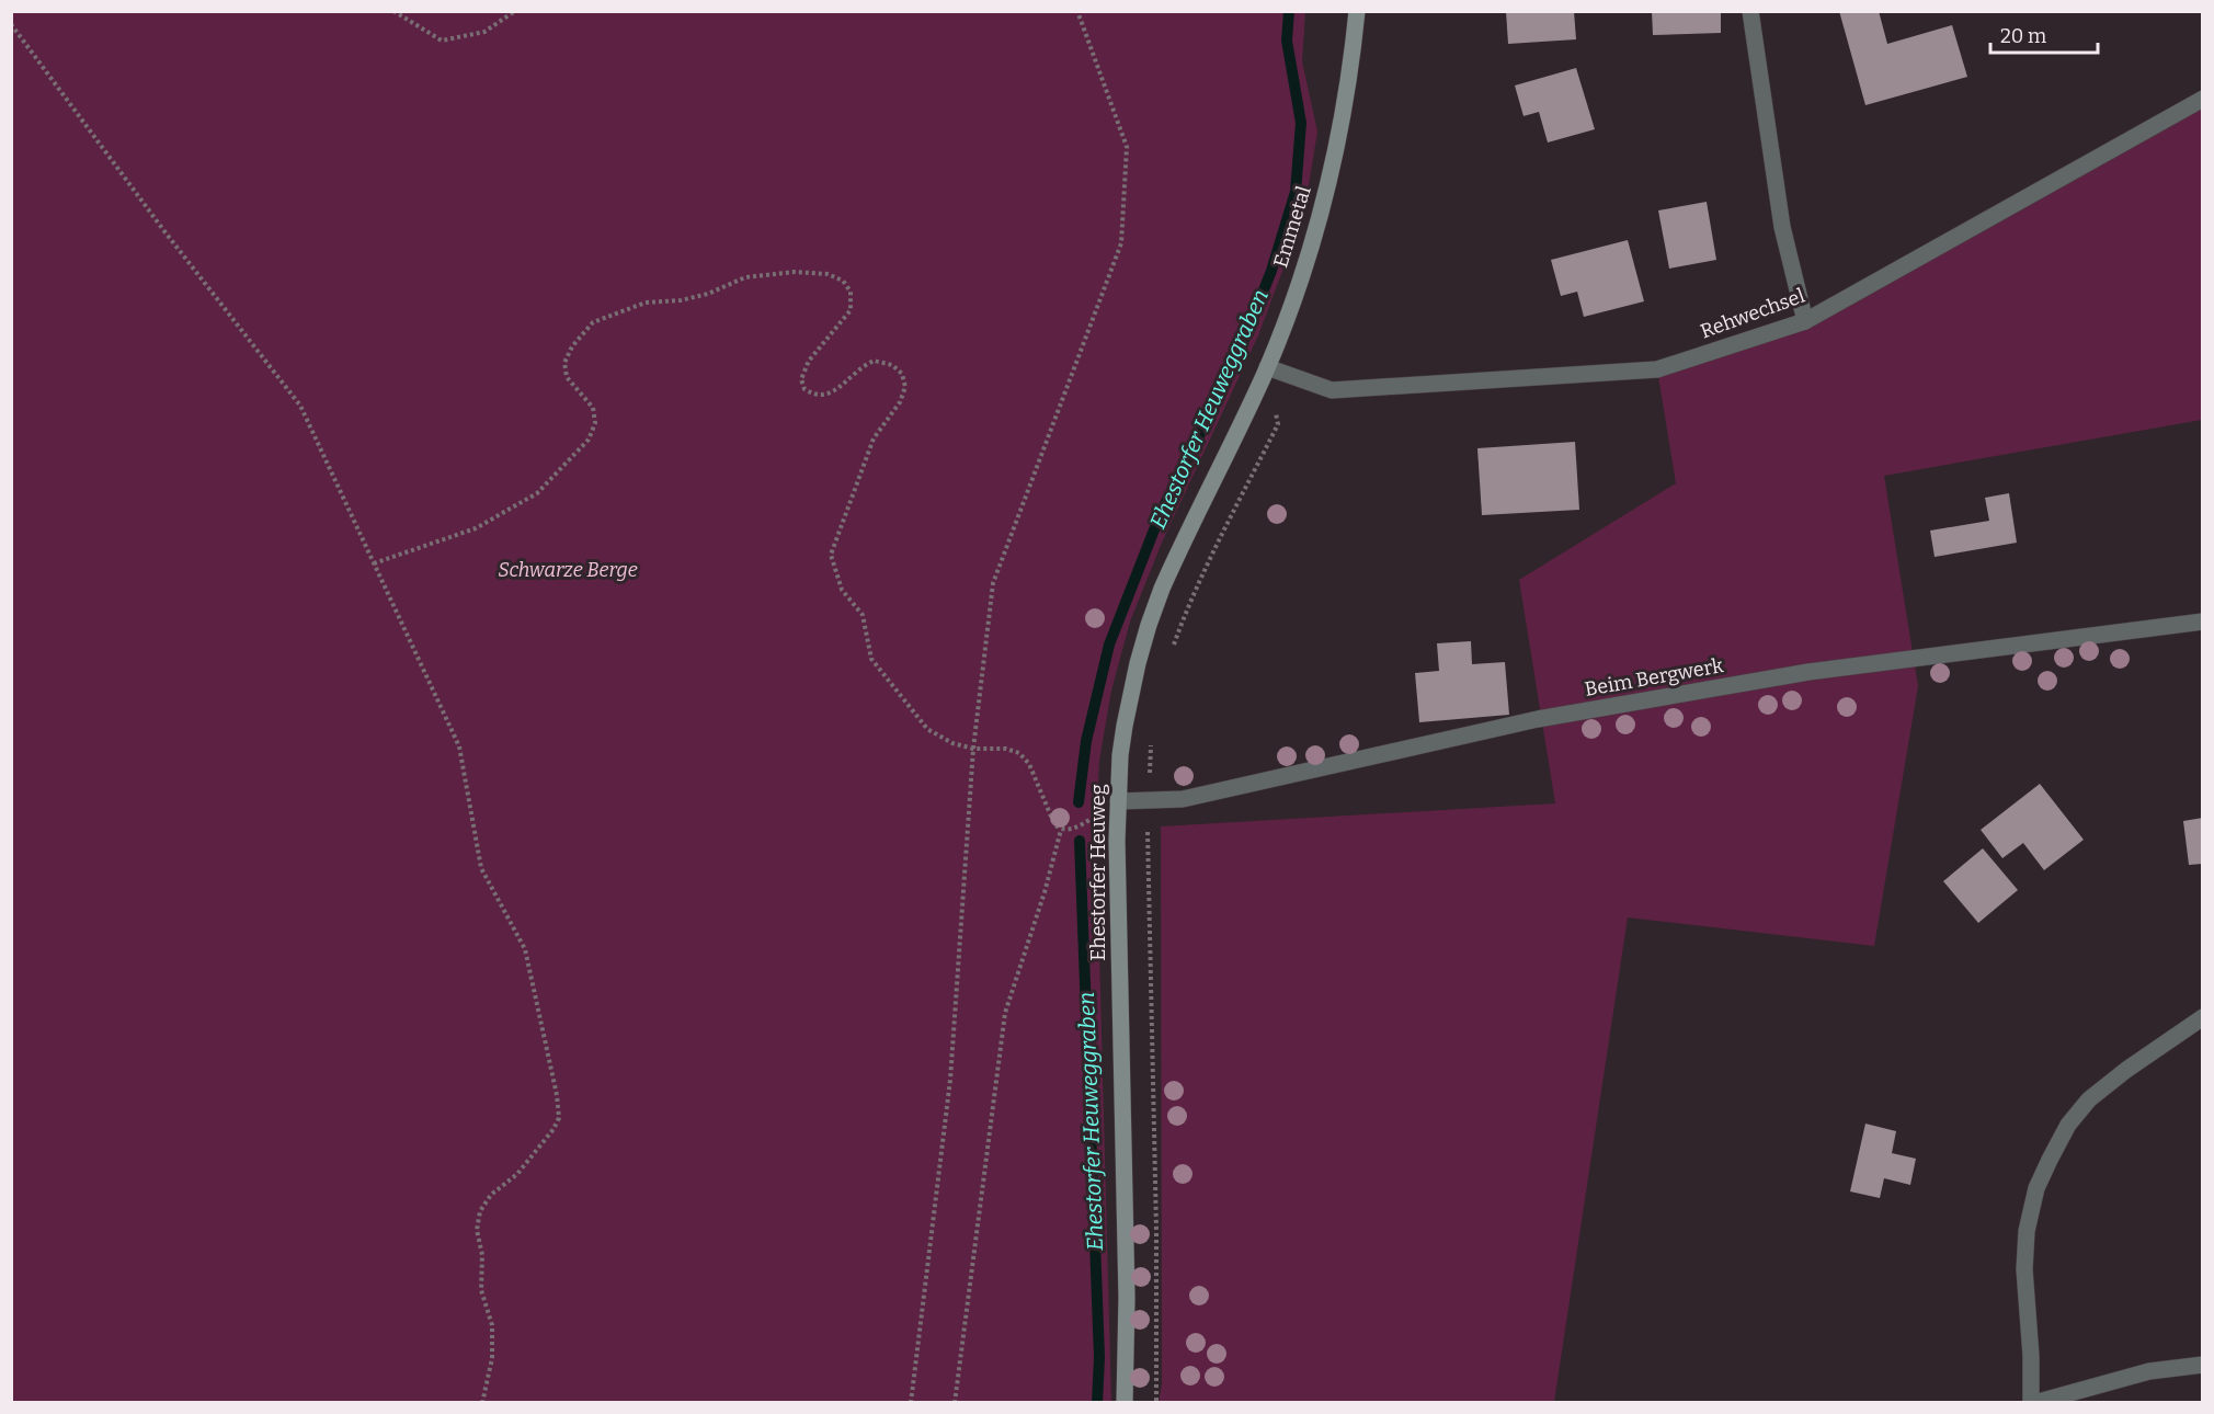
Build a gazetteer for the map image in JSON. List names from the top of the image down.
{
  "streets": {
    "main road": ["Emmetal", "Ehestorfer Heuweg"],
    "street": ["Rehwechsel", "Beim Bergwerk"]
  },
  "crossings": [
    ["Emmetal", "Rehwechsel"],
    ["Emmetal", "Ehestorfer Heuweg"],
    ["Beim Bergwerk", "Ehestorfer Heuweg"]
  ],
  "water": ["Ehestorfer Heuweggraben"],
  "parks": ["Schwarze Berge"],
  "scale_bar": "20 m"
}
